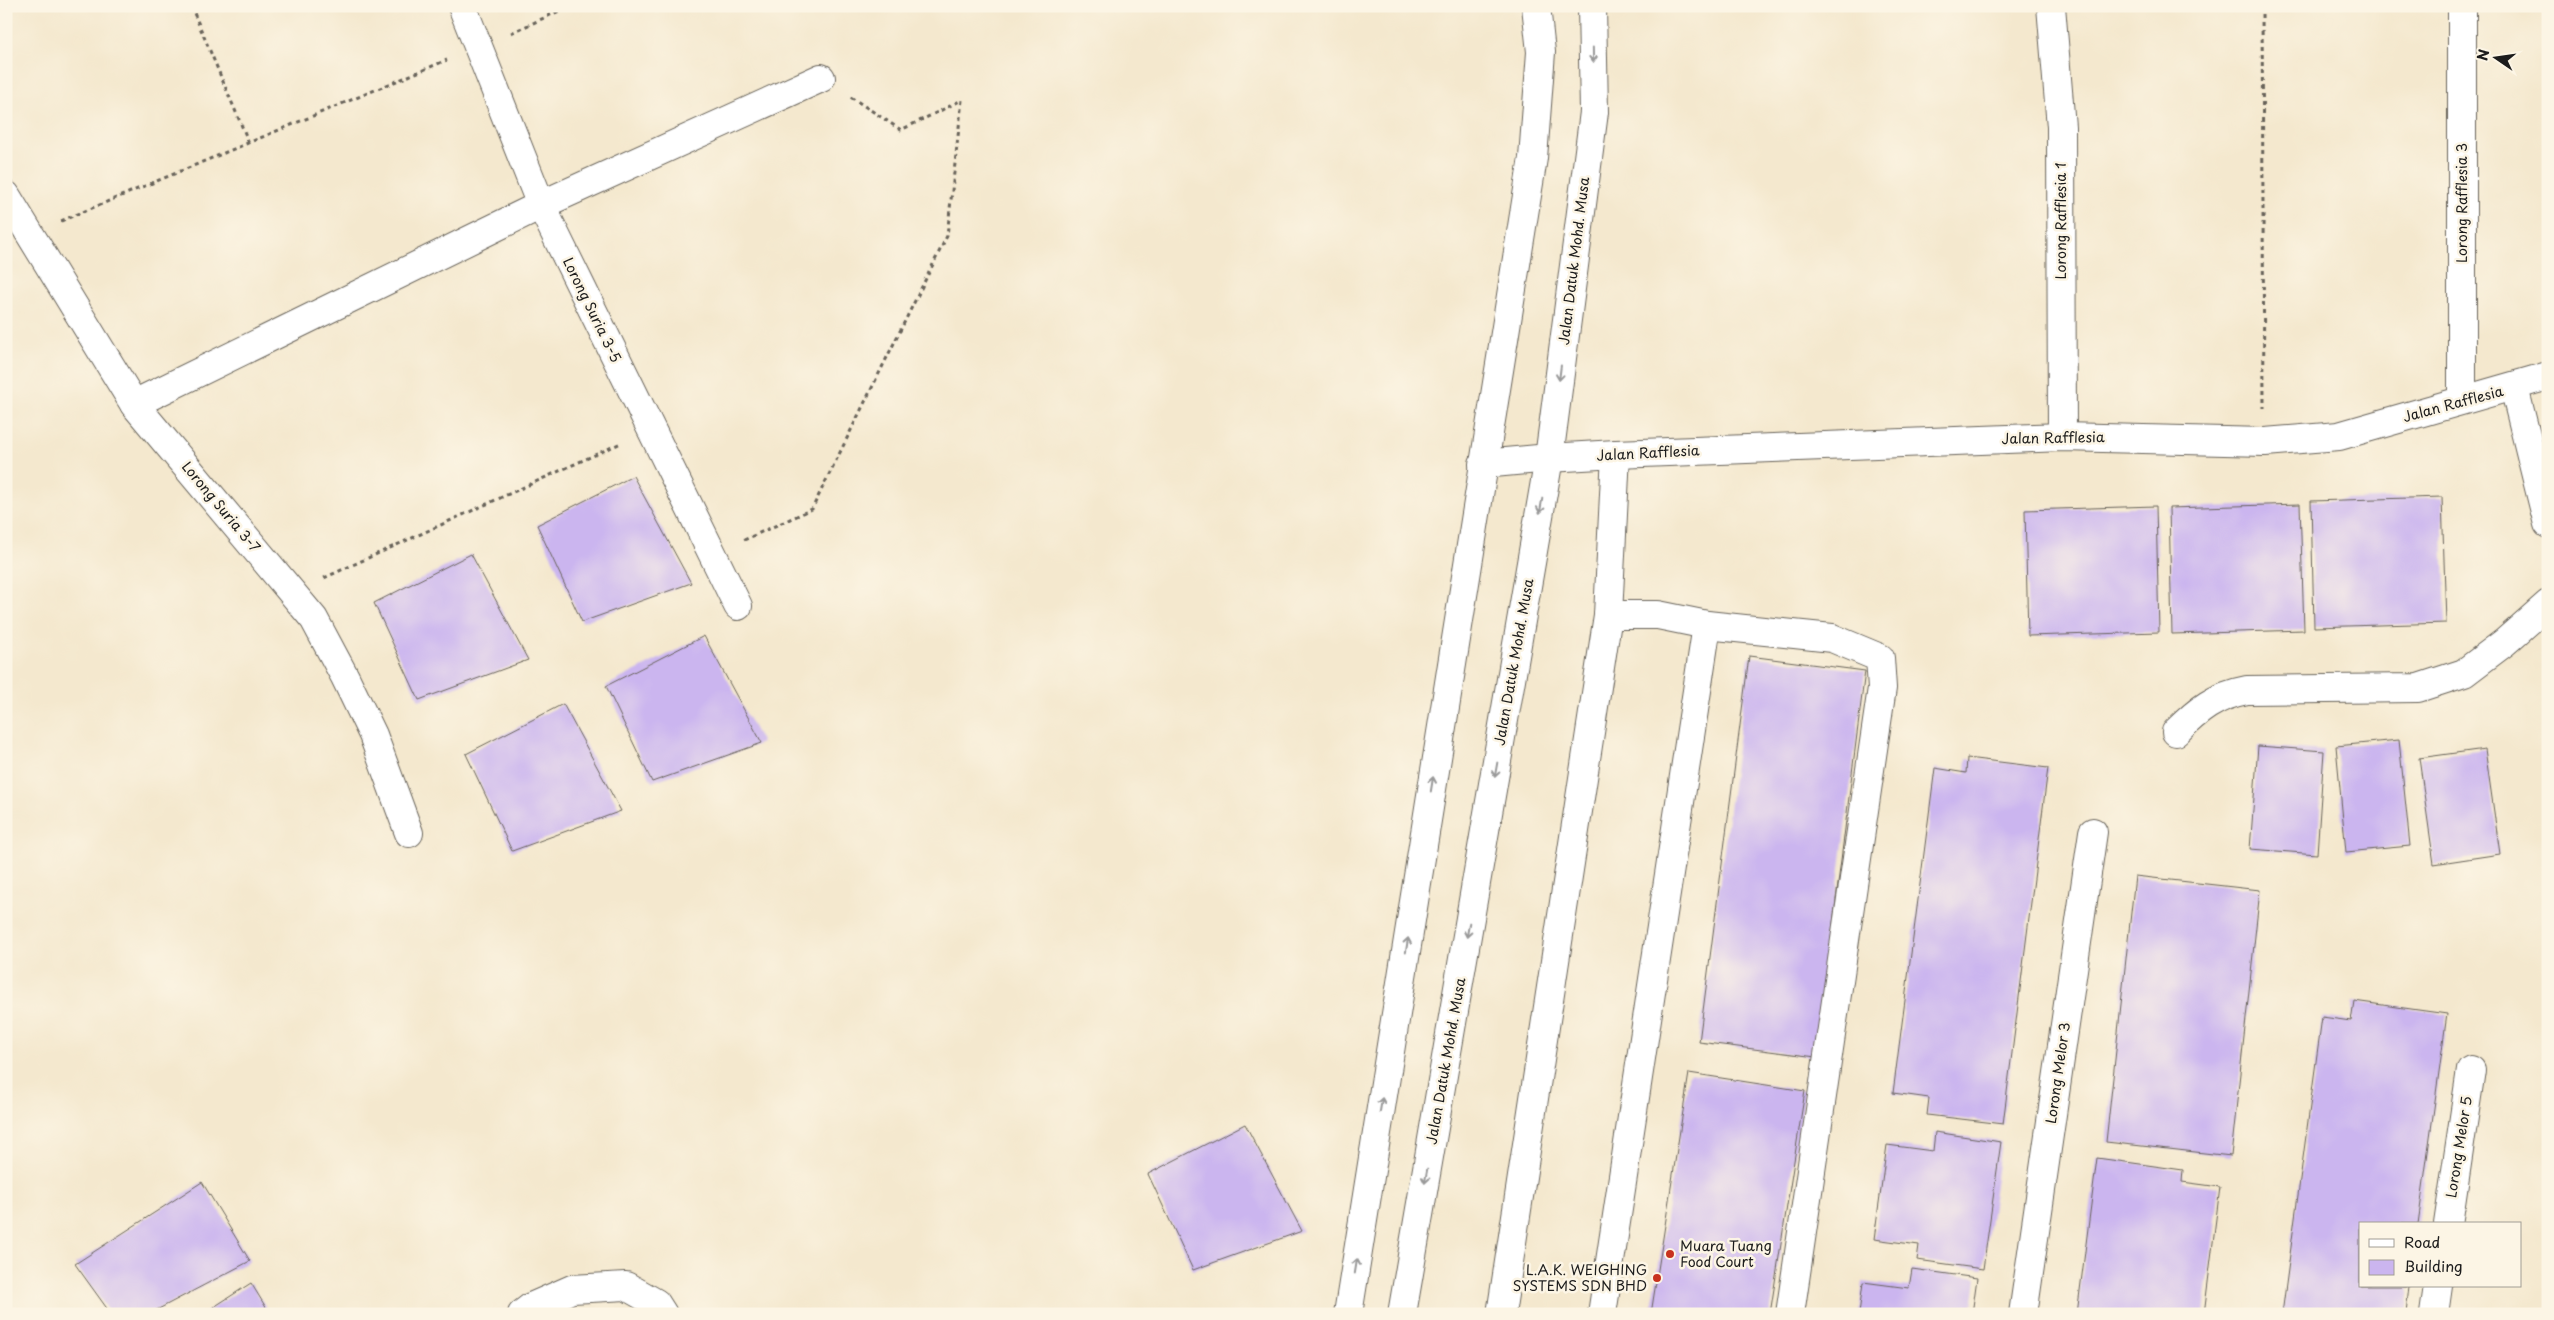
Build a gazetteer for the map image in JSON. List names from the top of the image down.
{
  "streets": {
    "main road": [
      "Lorong Rafflesia 3",
      "Lorong Rafflesia 1",
      "Jalan Datuk Mohd. Musa",
      "Lorong Suria 3-5",
      "Jalan Rafflesia",
      "Lorong Suria 3-7",
      "Lorong Melor 3",
      "Lorong Melor 5"
    ]
  },
  "crossings": [
    ["Lorong Rafflesia 3", "Jalan Rafflesia"],
    ["Lorong Rafflesia 1", "Jalan Rafflesia"],
    ["Jalan Datuk Mohd. Musa", "Jalan Rafflesia"]
  ],
  "places": ["Muara Tuang Food Court", "L.A.K. WEIGHING SYSTEMS SDN BHD"],
  "legend": ["Road", "Building"],
  "north": "left"
}
